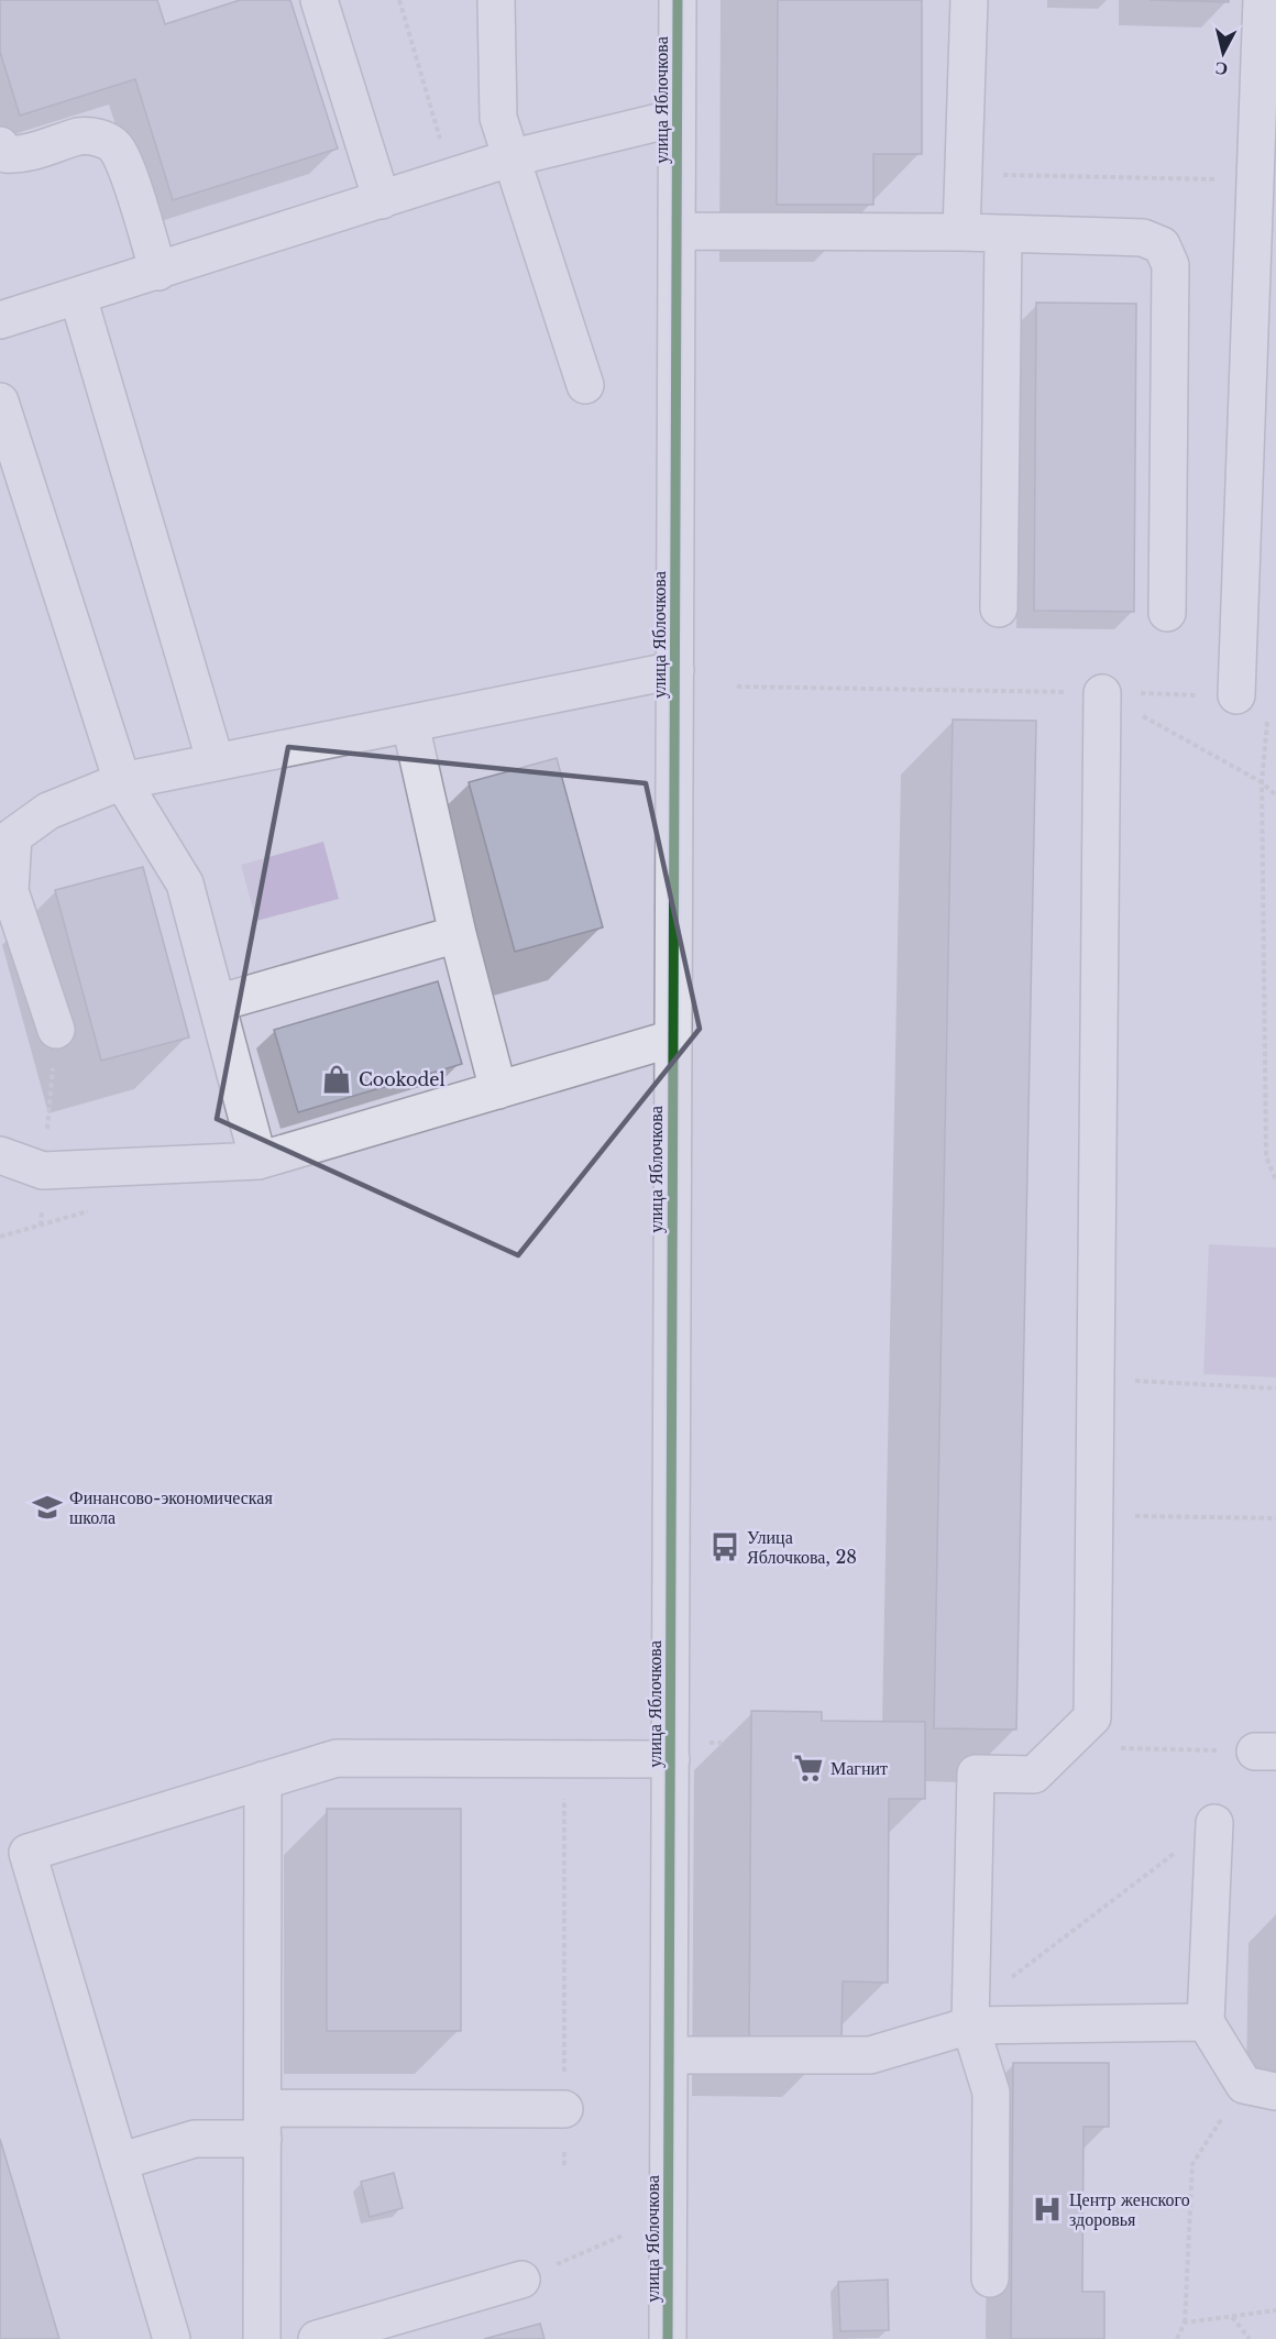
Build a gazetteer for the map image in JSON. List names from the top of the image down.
{
  "streets": {
    "street": ["улица Яблочкова"]
  },
  "places": {
    "shop": ["Cookodel"],
    "school or university": ["Финансово-экономическая школа"],
    "bus stop": ["Улица Яблочкова, 28"],
    "supermarket": ["Магнит"],
    "hospital": ["Центр женского здоровья"]
  },
  "north": "bottom"
}
